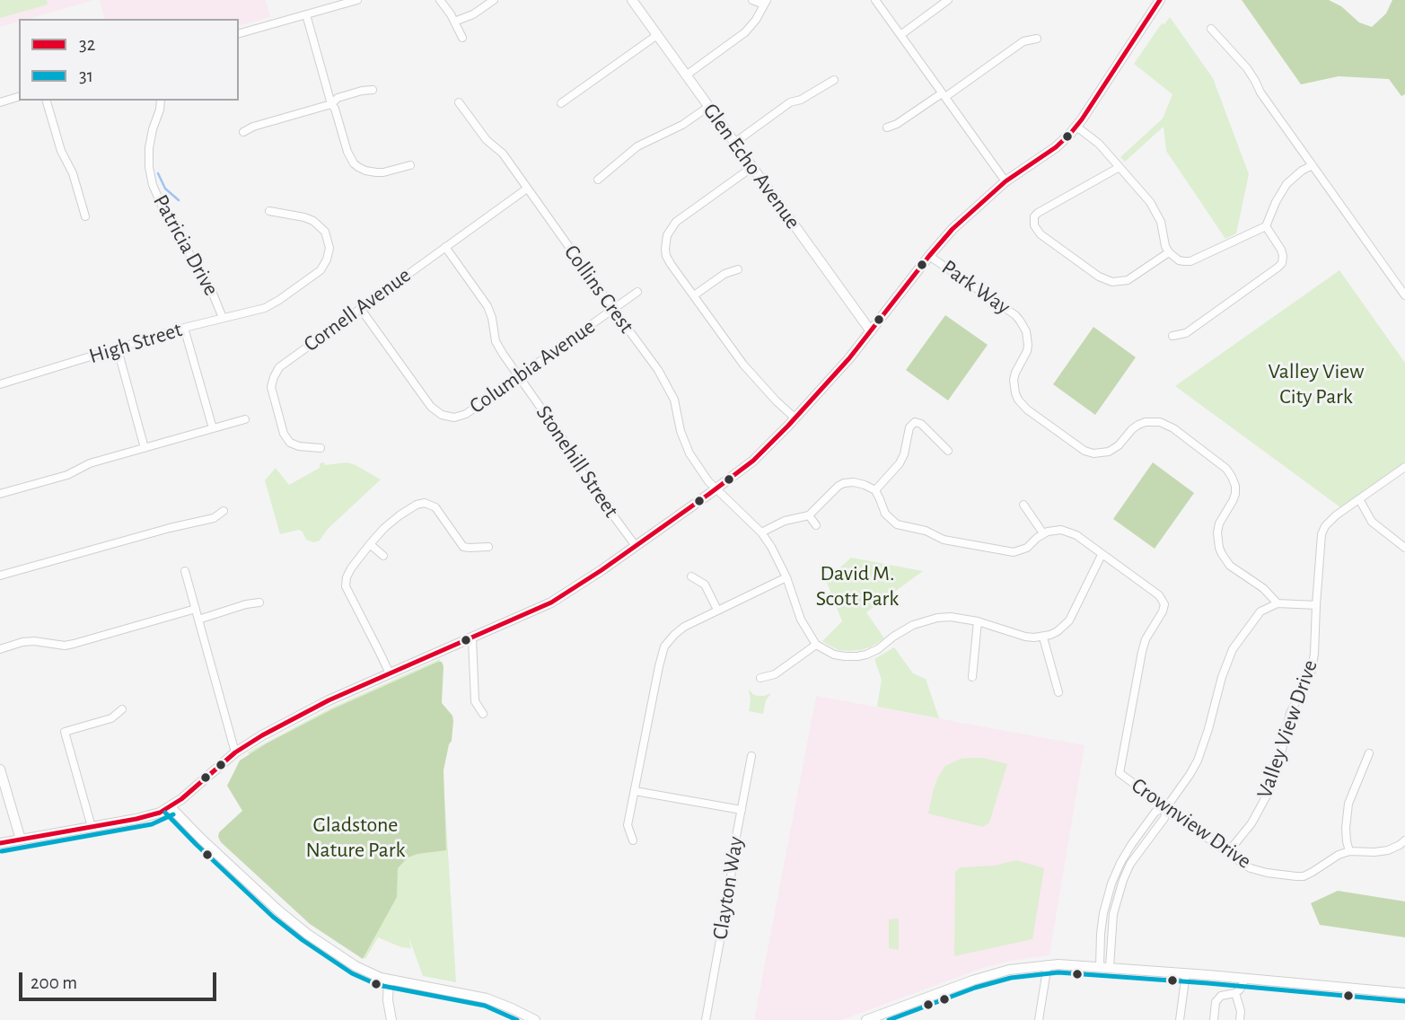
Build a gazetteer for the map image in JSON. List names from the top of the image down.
{
  "streets": {
    "street": [
      "Glen Echo Avenue",
      "Patricia Drive",
      "Park Way",
      "Collins Crest",
      "Cornell Avenue",
      "High Street",
      "Columbia Avenue",
      "Stonehill Street",
      "Valley View Drive",
      "Crownview Drive",
      "Clayton Way"
    ]
  },
  "crossings": [
    ["Patricia Drive", "High Street"],
    ["Collins Crest", "Cornell Avenue"],
    ["Collins Crest", "Columbia Avenue"],
    ["Cornell Avenue", "Columbia Avenue"],
    ["Cornell Avenue", "Stonehill Street"],
    ["Columbia Avenue", "Stonehill Street"],
    ["Valley View Drive", "Crownview Drive"]
  ],
  "parks": ["Valley View City Park", "David M. Scott Park", "Gladstone Nature Park"],
  "lines": ["transit line 32", "transit line 31"],
  "legend": ["32", "31"],
  "scale_bar": "200 m"
}
